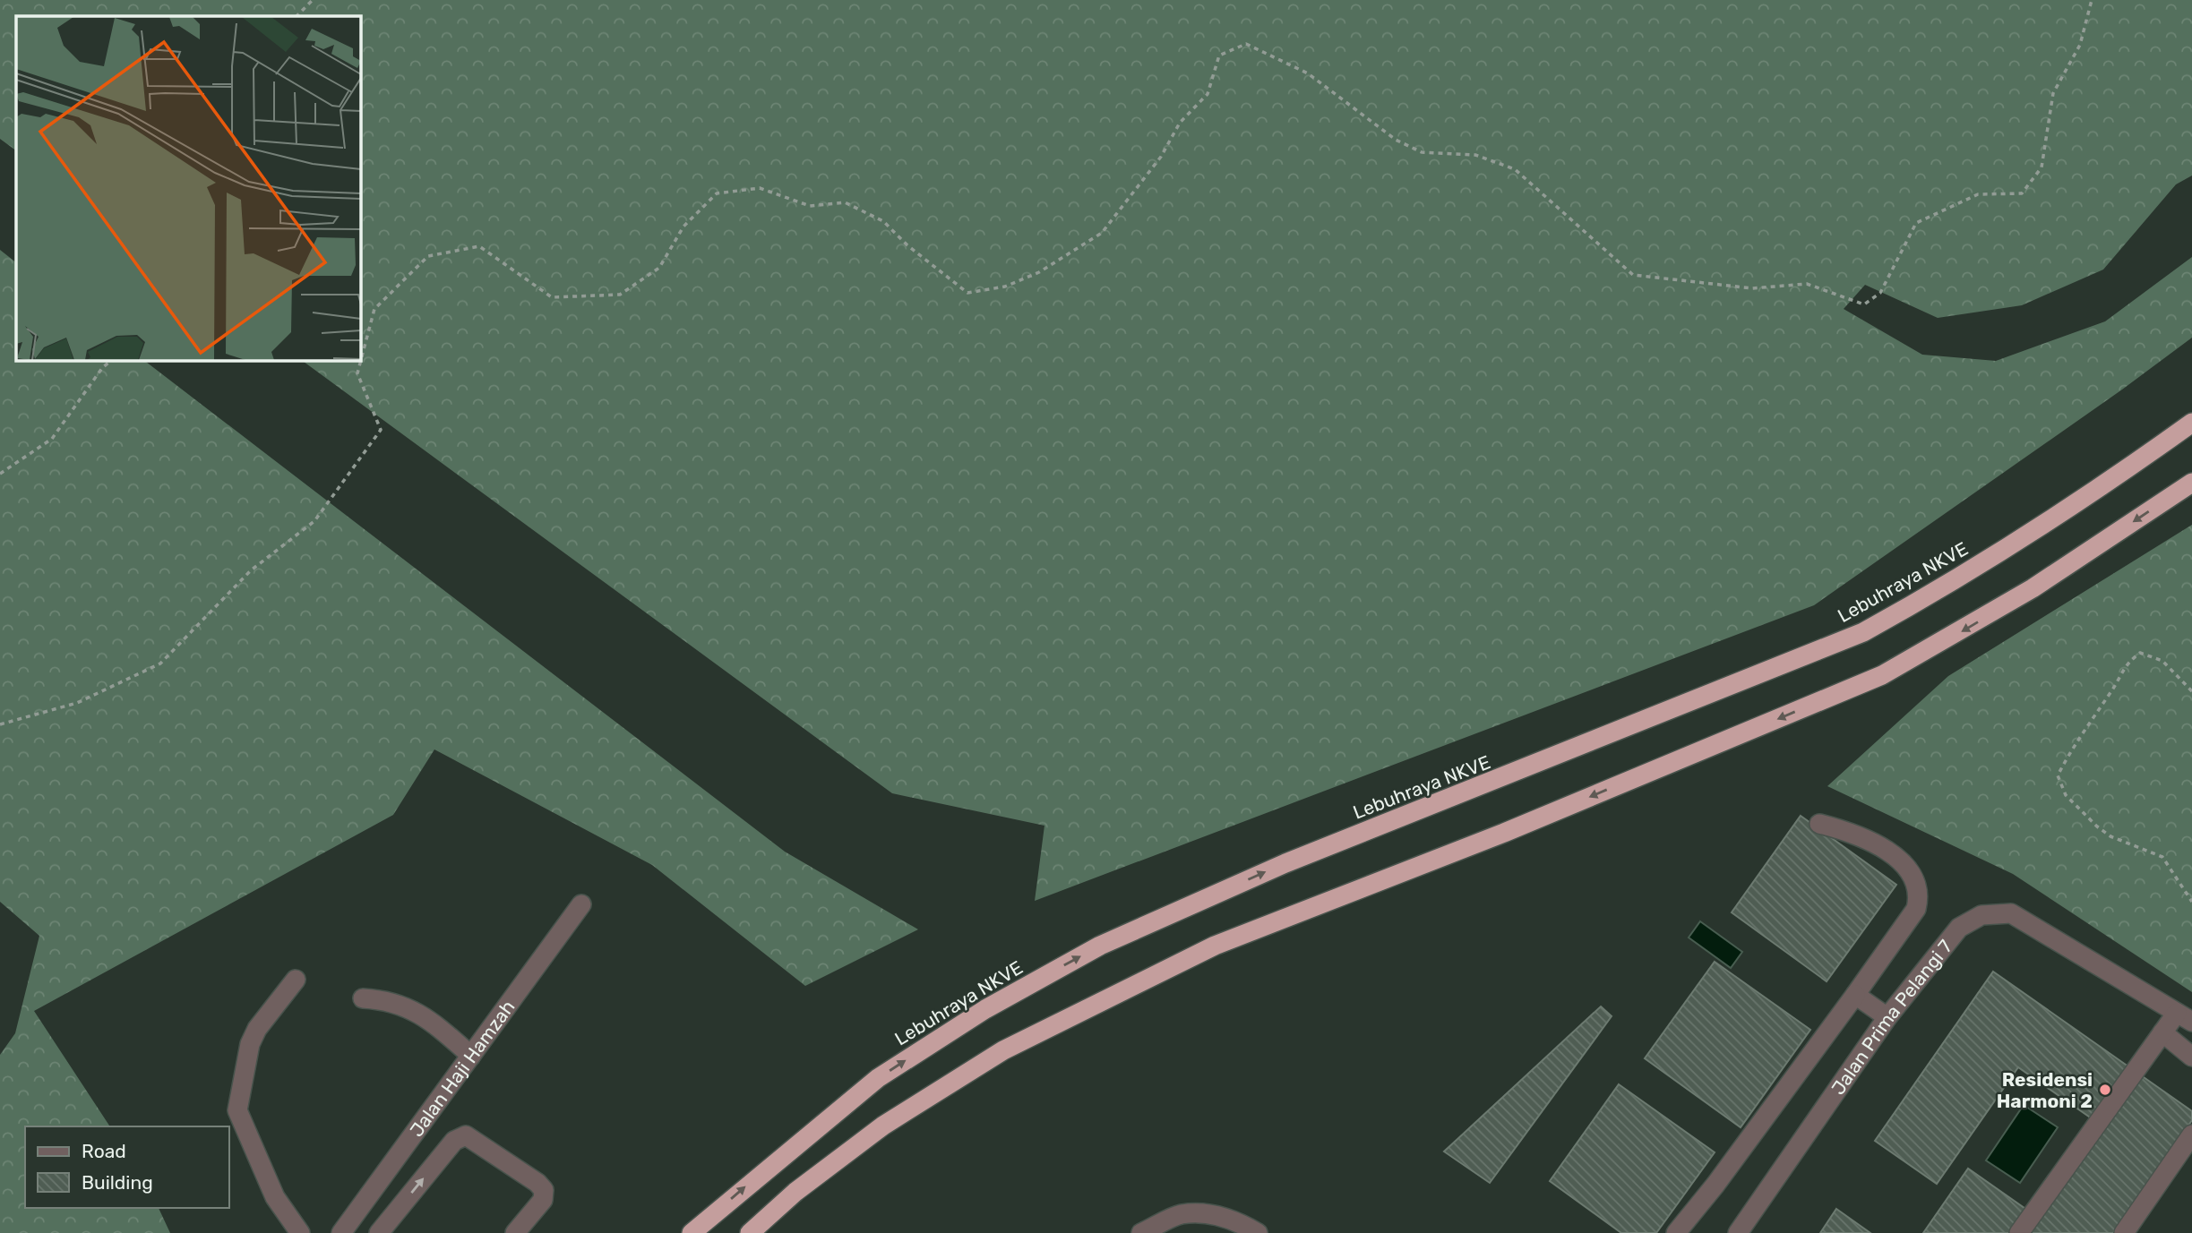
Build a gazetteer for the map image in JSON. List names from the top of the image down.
{
  "streets": {
    "highway": ["Lebuhraya NKVE"],
    "street": ["Jalan Prima Pelangi 7", "Jalan Haji Hamzah"]
  },
  "places": ["Residensi Harmoni 2"],
  "legend": ["Road", "Building"]
}
